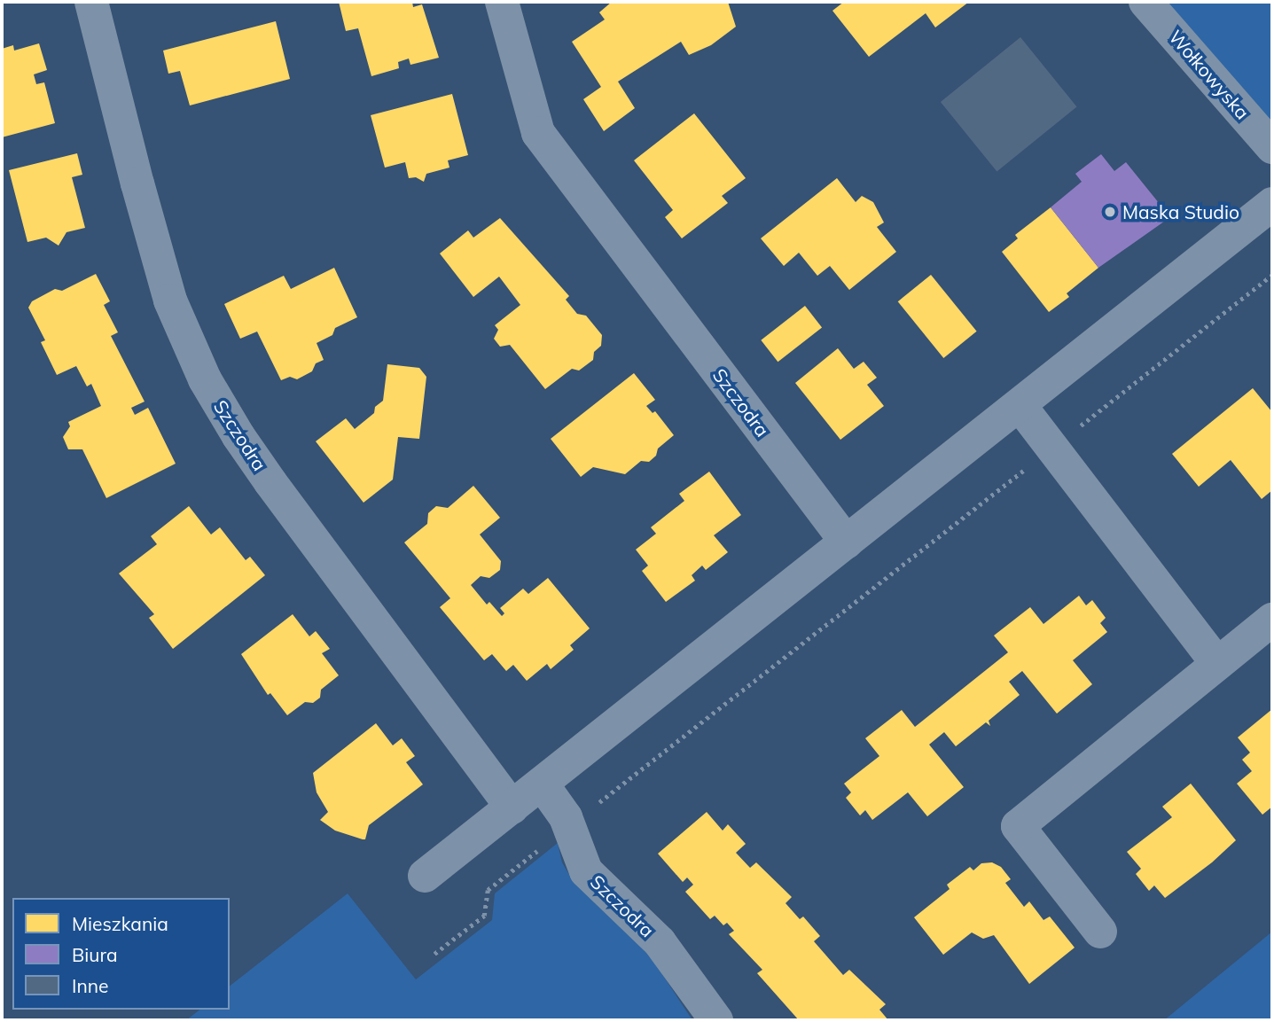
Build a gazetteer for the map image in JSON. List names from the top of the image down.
{
  "streets": {
    "street": ["Wołkowyska", "Szczodra"]
  },
  "places": ["Maska Studio"],
  "legend": ["Mieszkania", "Biura", "Inne"]
}
